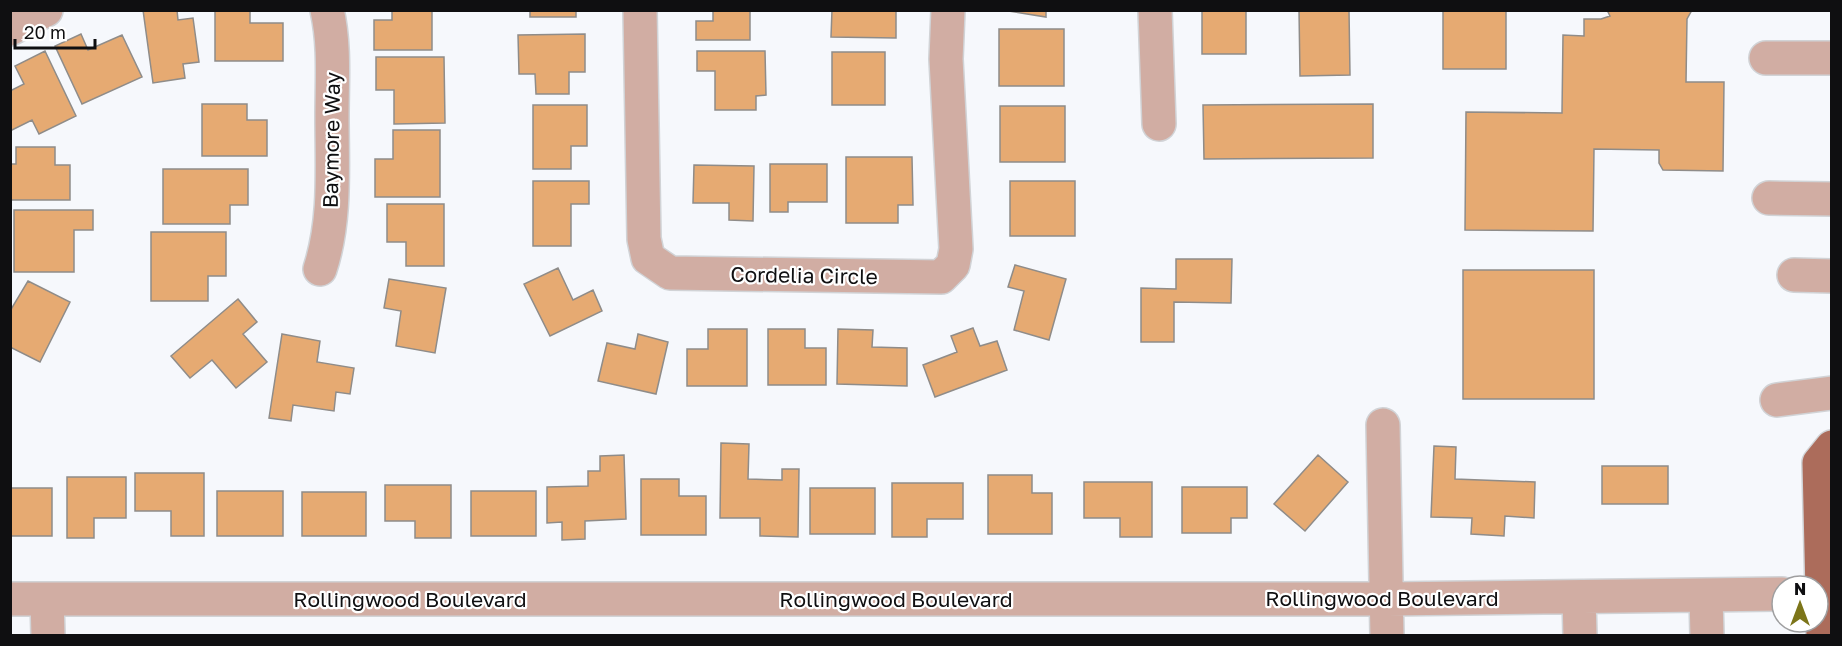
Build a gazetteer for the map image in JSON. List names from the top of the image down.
{
  "streets": {
    "street": ["Baymore Way", "Cordelia Circle", "Rollingwood Boulevard"]
  },
  "scale_bar": "20 m",
  "north": "top"
}
